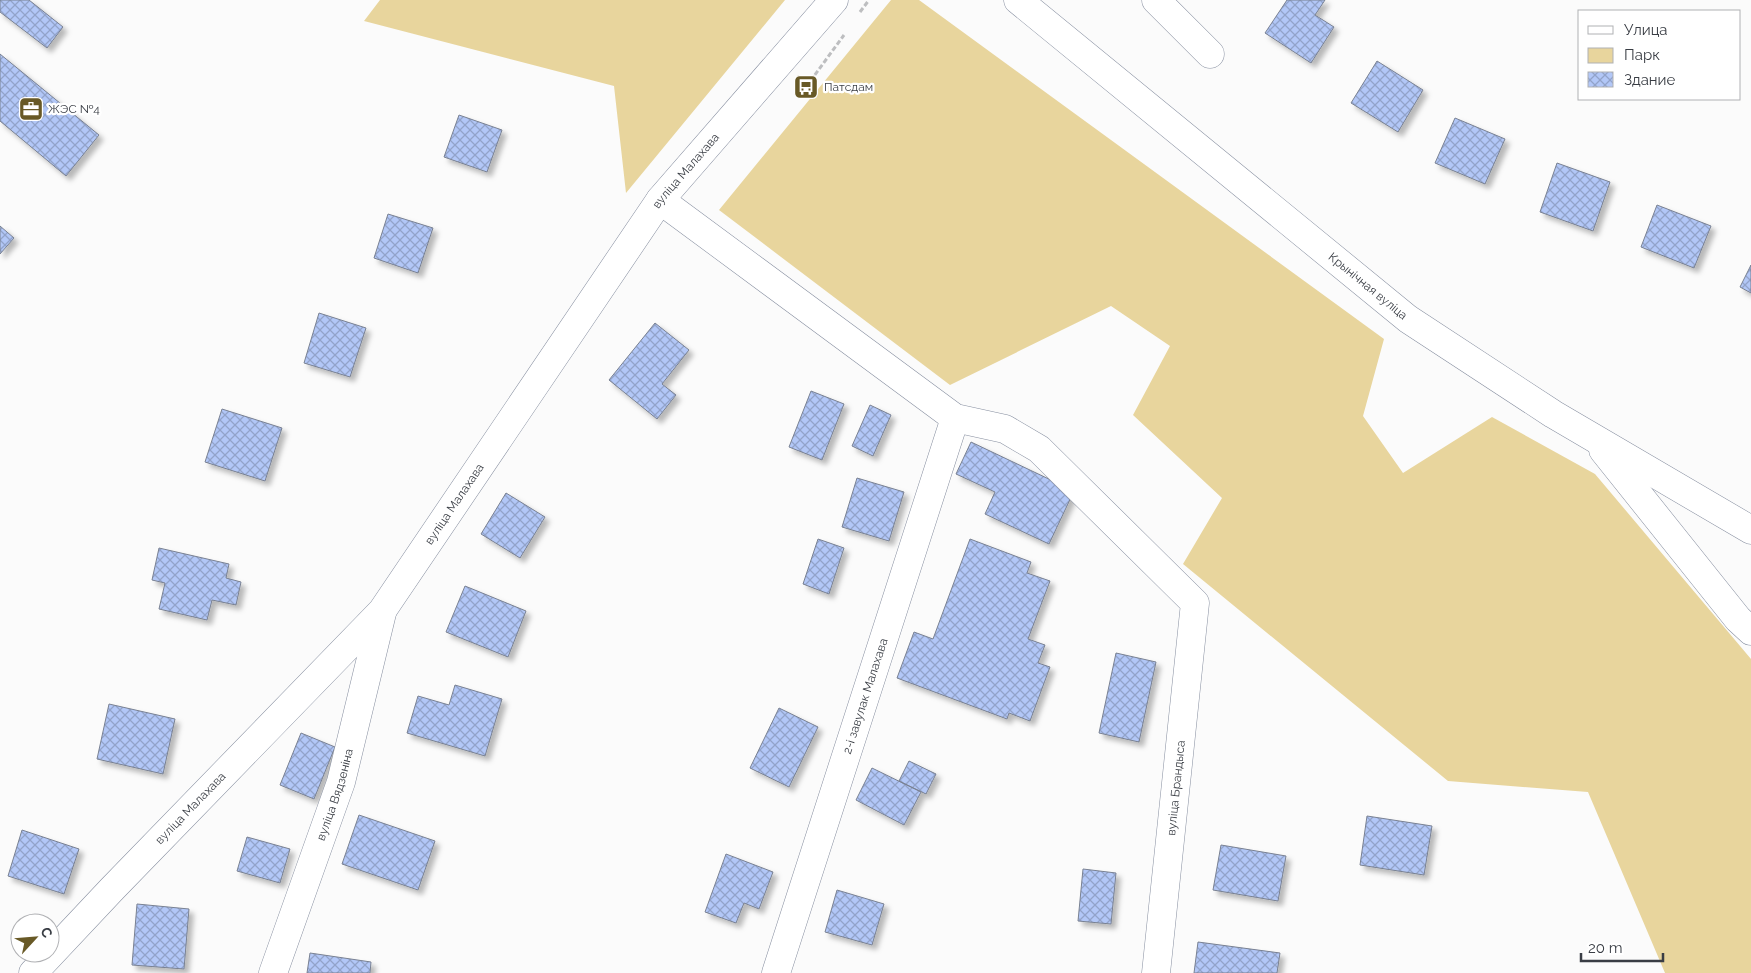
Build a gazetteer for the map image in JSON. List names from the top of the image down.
{
  "streets": {
    "street": [
      "вуліца Малахава",
      "Крынічная вуліца",
      "2-і завулак Малахава",
      "вуліца Брандыса",
      "вуліца Вядзеніна"
    ]
  },
  "crossings": [
    ["вуліца Малахава", "вуліца Вядзеніна"],
    ["2-і завулак Малахава", "вуліца Брандыса"]
  ],
  "places": {
    "bus stop": ["Патсдам"],
    "office": ["ЖЭС №4"]
  },
  "legend": ["Улица", "Парк", "Здание"],
  "scale_bar": "20 m",
  "north": "top right"
}
